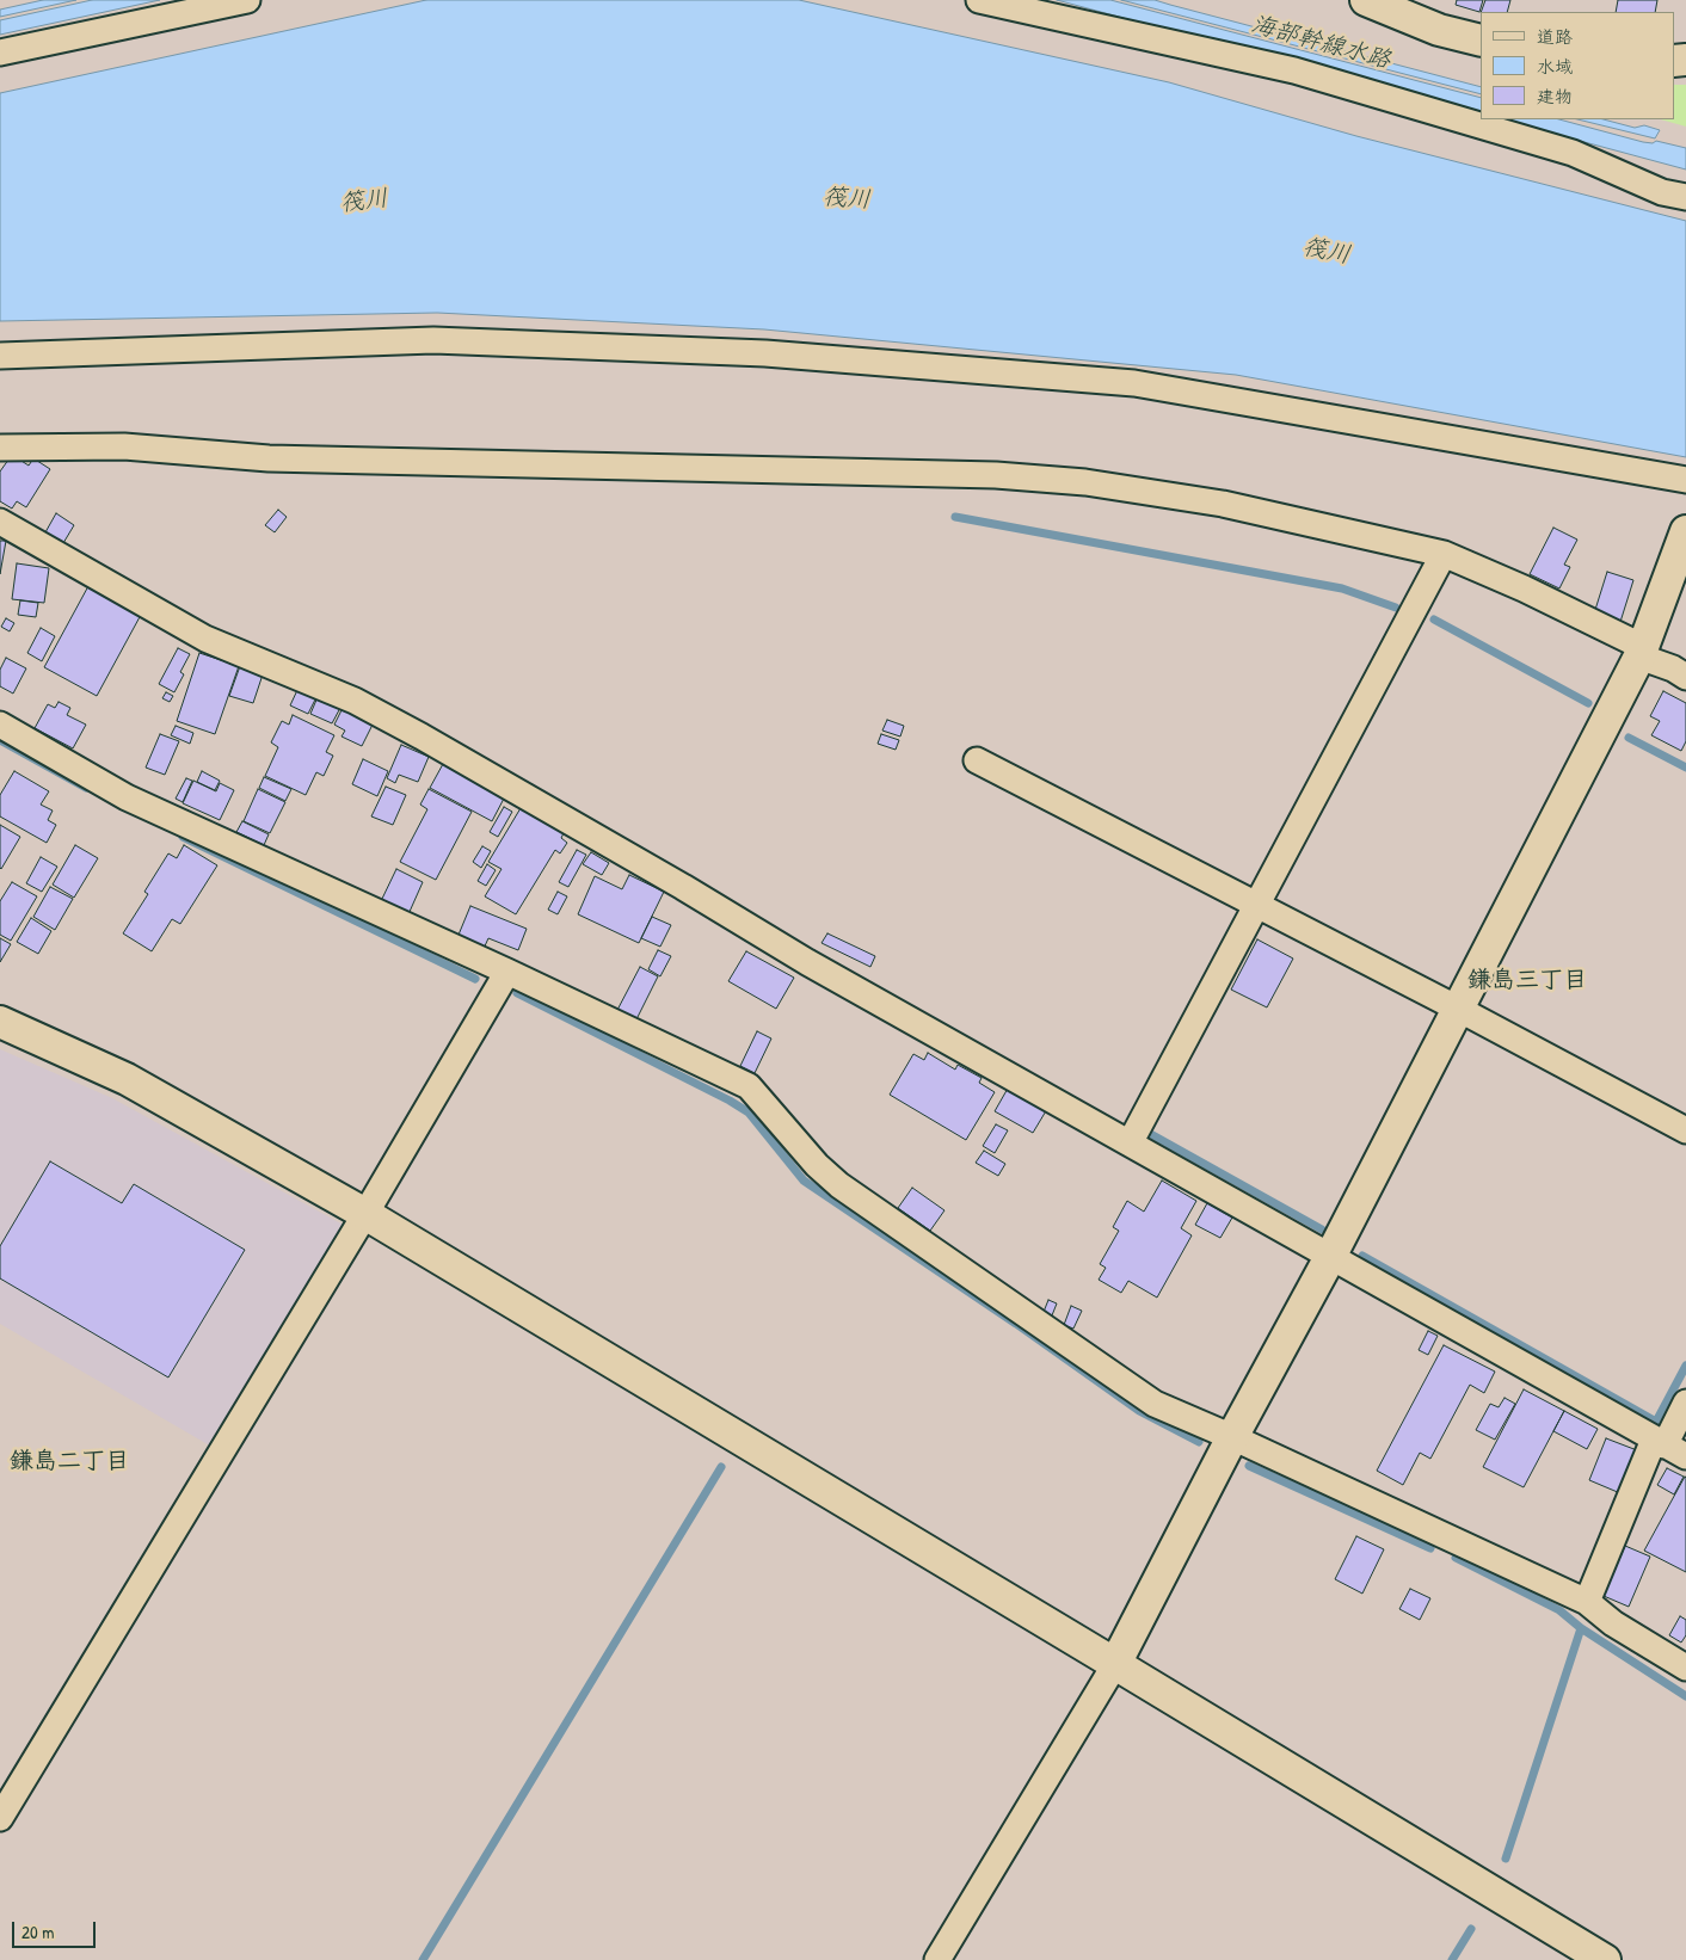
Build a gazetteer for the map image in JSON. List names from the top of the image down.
{
  "districts": ["鎌島三丁目", "鎌島二丁目"],
  "water": ["海部幹線水路", "筏川"],
  "legend": ["道路", "水域", "建物"],
  "scale_bar": "20 m"
}
